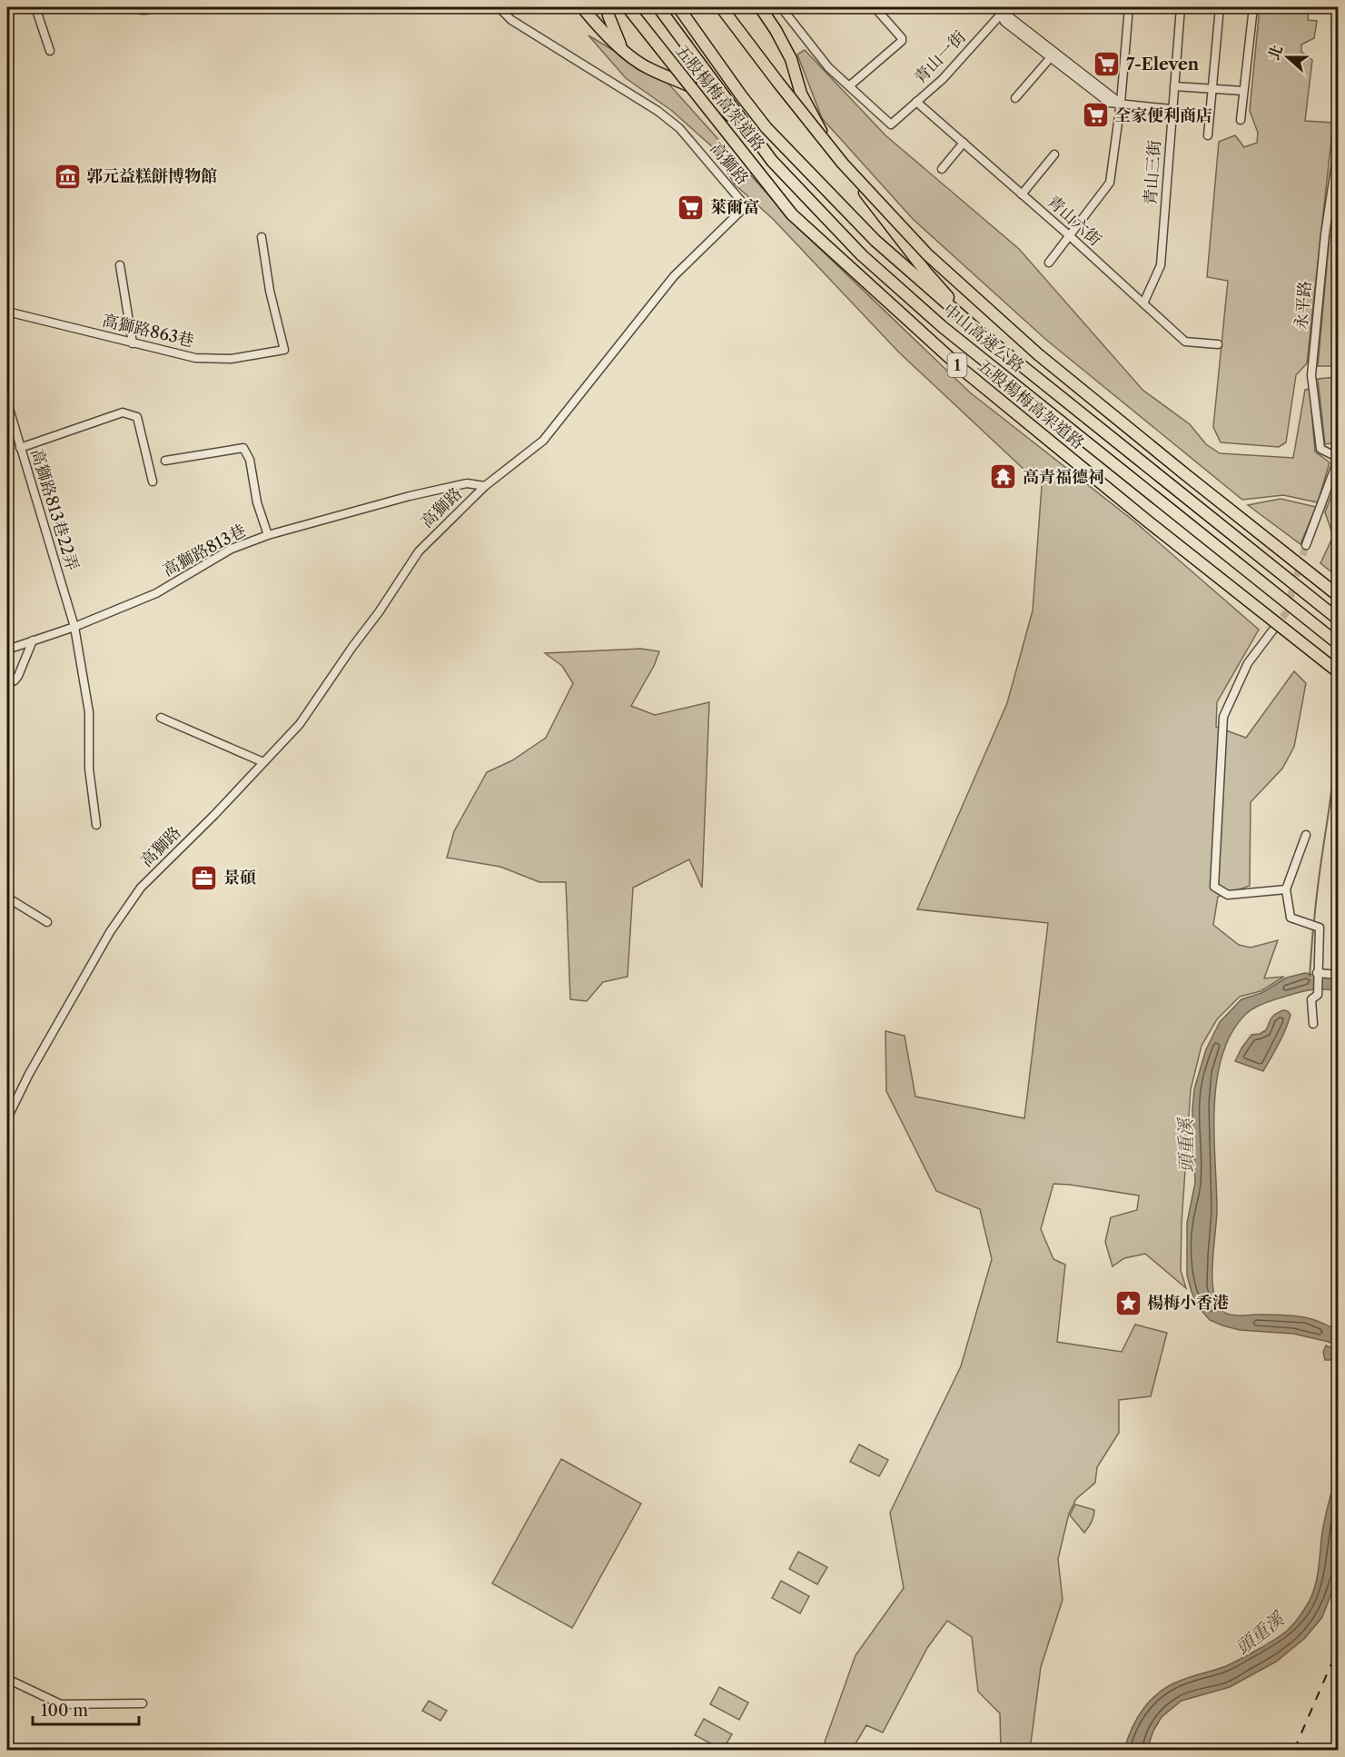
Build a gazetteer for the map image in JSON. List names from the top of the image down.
{
  "streets": {
    "highway": ["五股楊梅高架道路", "中山高速公路", "1"],
    "street": [
      "青山一街",
      "高獅路",
      "青山三街",
      "青山六街",
      "永平路",
      "高獅路863巷",
      "高獅路813巷22弄",
      "高獅路813巷"
    ]
  },
  "crossings": [
    ["青山一街", "青山六街"],
    ["高獅路", "高獅路813巷"],
    ["青山三街", "青山六街"],
    ["高獅路813巷22弄", "高獅路813巷"]
  ],
  "water": ["頭重溪"],
  "places": {
    "supermarket": ["7-Eleven", "全家便利商店", "萊爾富"],
    "museum": ["郭元益糕餅博物館"],
    "temple": ["高青福德祠"],
    "office": ["景碩"],
    "place": ["楊梅小香港"]
  },
  "scale_bar": "100 m",
  "north": "left"
}
